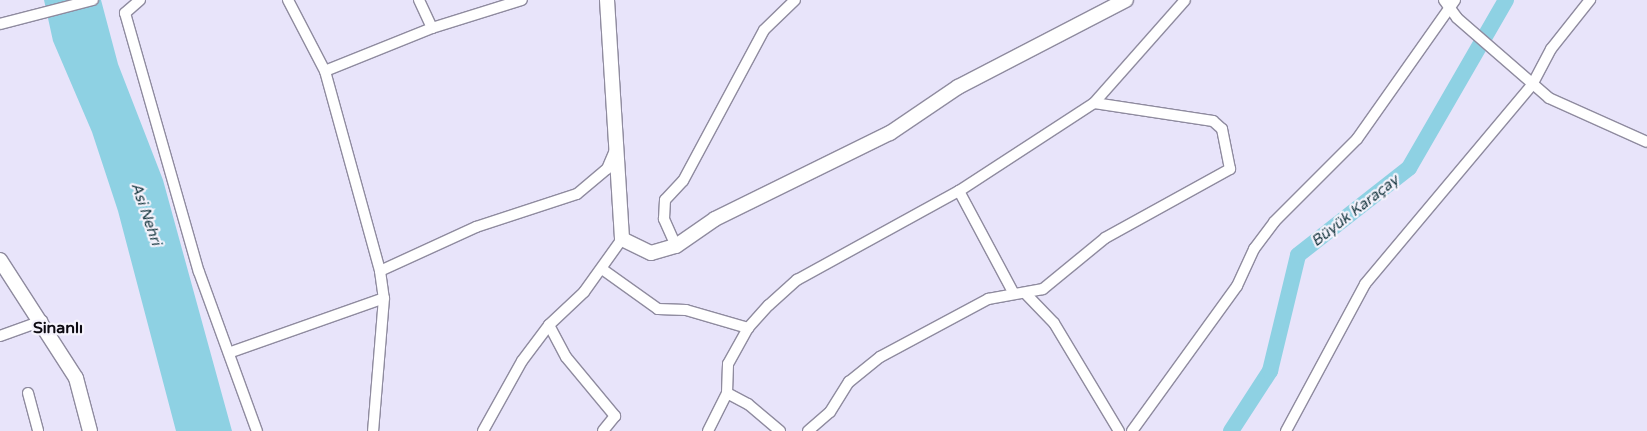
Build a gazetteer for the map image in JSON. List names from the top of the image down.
{
  "districts": ["Sinanlı"],
  "water": ["Büyük Karaçay", "Asi Nehri"]
}
